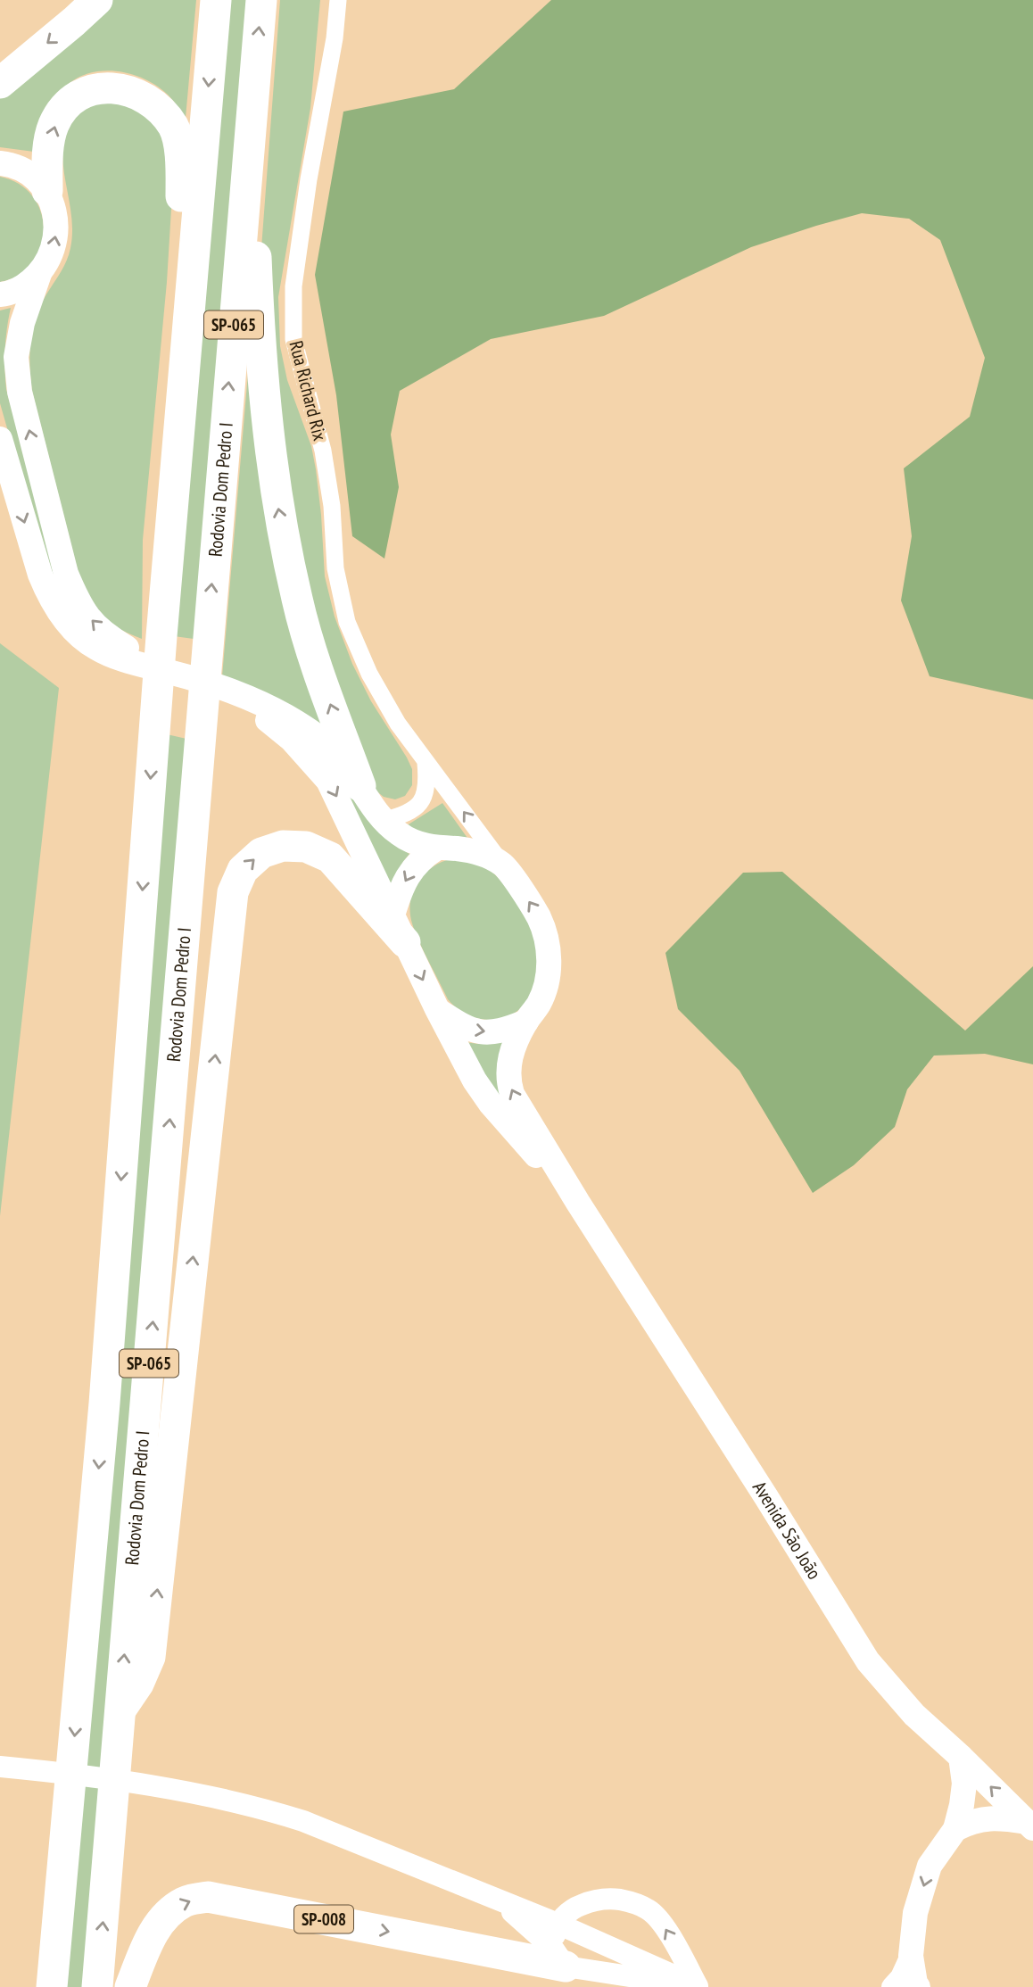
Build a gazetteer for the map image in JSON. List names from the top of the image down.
{
  "streets": {
    "highway": ["SP-065", "Rodovia Dom Pedro I", "SP-008"],
    "main road": ["Avenida São João"],
    "street": ["Rua Richard Rix"]
  }
}
